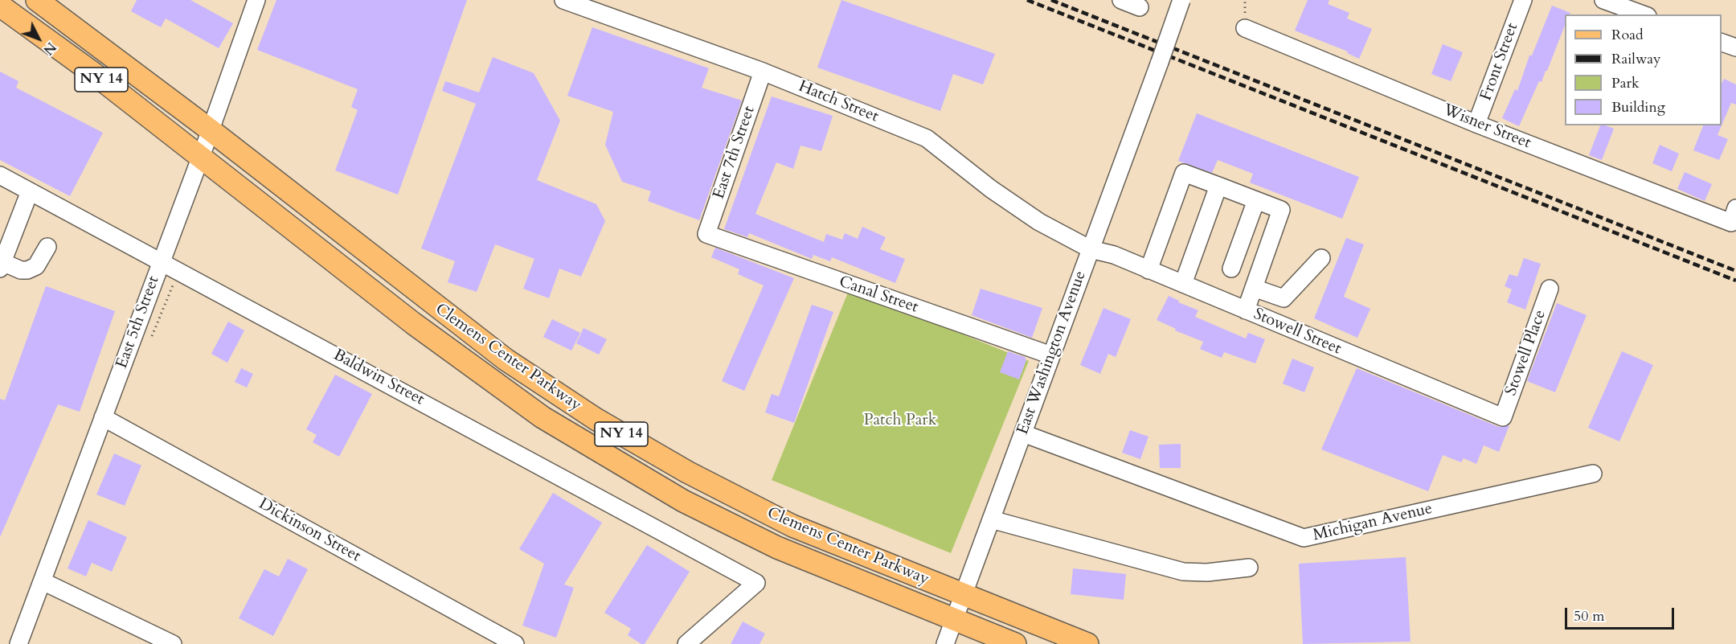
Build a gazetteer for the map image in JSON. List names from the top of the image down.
{
  "streets": {
    "main road": ["NY 14", "Clemens Center Parkway"],
    "street": [
      "Front Street",
      "Hatch Street",
      "Wisner Street",
      "East 7th Street",
      "Canal Street",
      "East 5th Street",
      "Stowell Street",
      "East Washington Avenue",
      "Stowell Place",
      "Baldwin Street",
      "Michigan Avenue",
      "Dickinson Street"
    ]
  },
  "crossings": [
    ["Front Street", "Wisner Street"],
    ["Hatch Street", "East 7th Street"],
    ["Hatch Street", "Stowell Street"],
    ["Hatch Street", "East Washington Avenue"],
    ["East 7th Street", "Canal Street"],
    ["Canal Street", "East Washington Avenue"],
    ["East 5th Street", "Clemens Center Parkway"],
    ["East 5th Street", "Baldwin Street"],
    ["East 5th Street", "Dickinson Street"],
    ["Stowell Street", "East Washington Avenue"],
    ["Stowell Street", "Stowell Place"],
    ["East Washington Avenue", "Clemens Center Parkway"],
    ["East Washington Avenue", "Michigan Avenue"]
  ],
  "parks": ["Patch Park"],
  "legend": [
    "Road",
    "Railway",
    "Park",
    "Building"
  ],
  "scale_bar": "50 m",
  "north": "bottom right"
}
